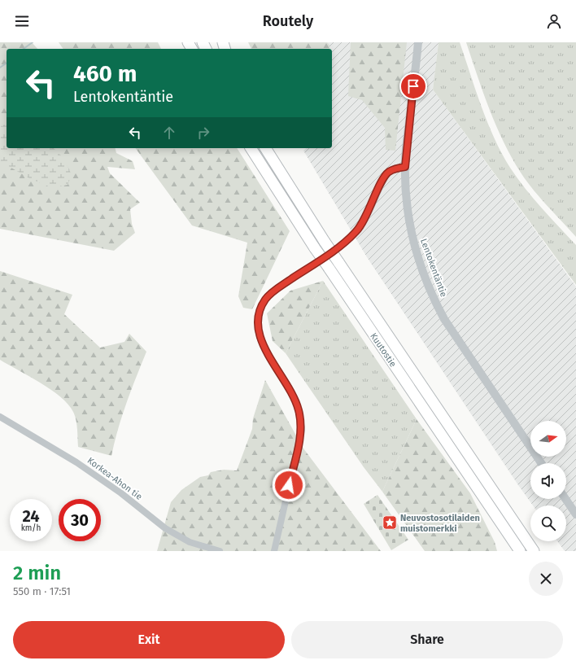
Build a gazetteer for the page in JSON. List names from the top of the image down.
{
  "streets": {
    "highway": ["Kuutostie"],
    "street": ["Lentokentäntie", "Korkea-Ahon tie"]
  },
  "places": {
    "place": ["Neuvostosotilaiden muistomerkki"]
  },
  "north": "right",
  "page": {
    "header": "Routely",
    "turn": ["460 m", "Lentokentäntie"],
    "speed": "24 km/h",
    "limit": "30",
    "heading": ["2 min", "550 m · 17:51"],
    "buttons": ["Exit", "Share"]
  }
}
